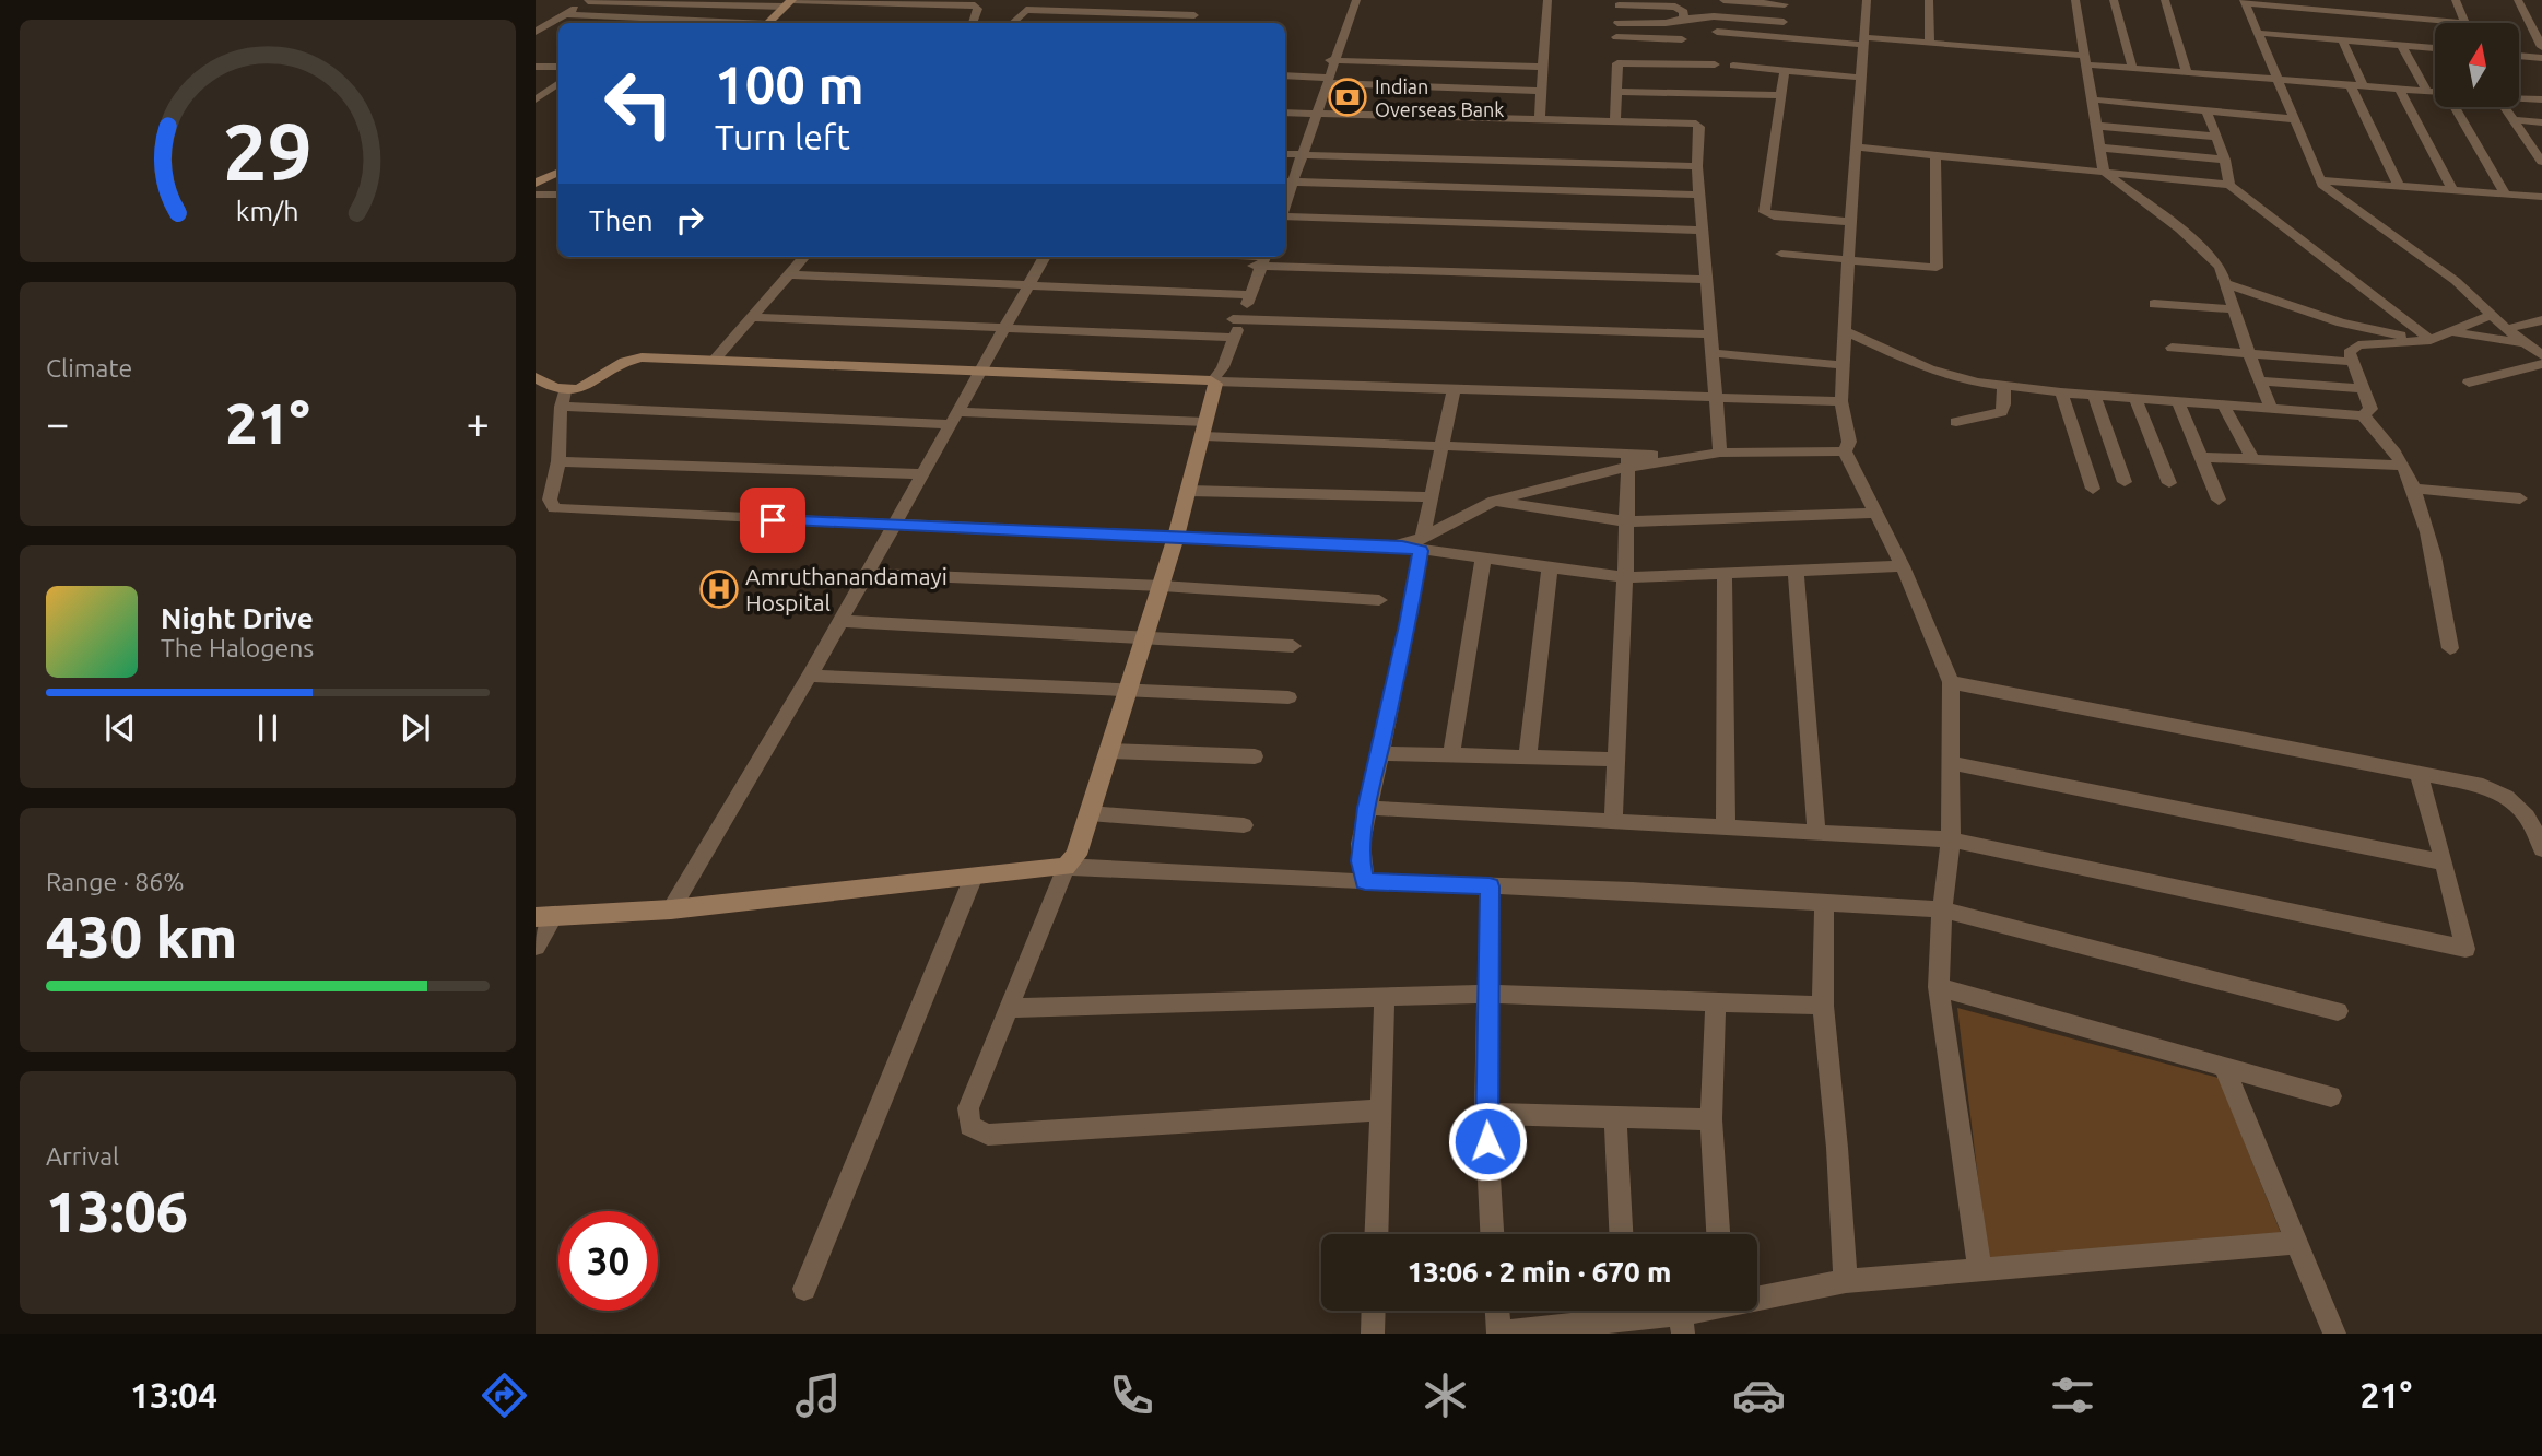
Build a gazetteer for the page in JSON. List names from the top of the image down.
{
  "places": {
    "bank": ["Indian Overseas Bank"],
    "hospital": ["Amruthanandamayi Hospital"]
  },
  "north": "top",
  "page": {
    "turn": ["100 m", "Turn left"],
    "then": "Then",
    "tile": [
      "Climate",
      ["Range · 86%", "430 km"],
      ["Arrival", "13:06"]
    ],
    "heat": ["−", "21°", "+"],
    "song": ["Night Drive", "The Halogens"],
    "limit": "30",
    "trip": "13:06 · 2 min · 670 m",
    "tabs": ["13:04", "21°"],
    "gauge": ["29", "km/h"]
  }
}
